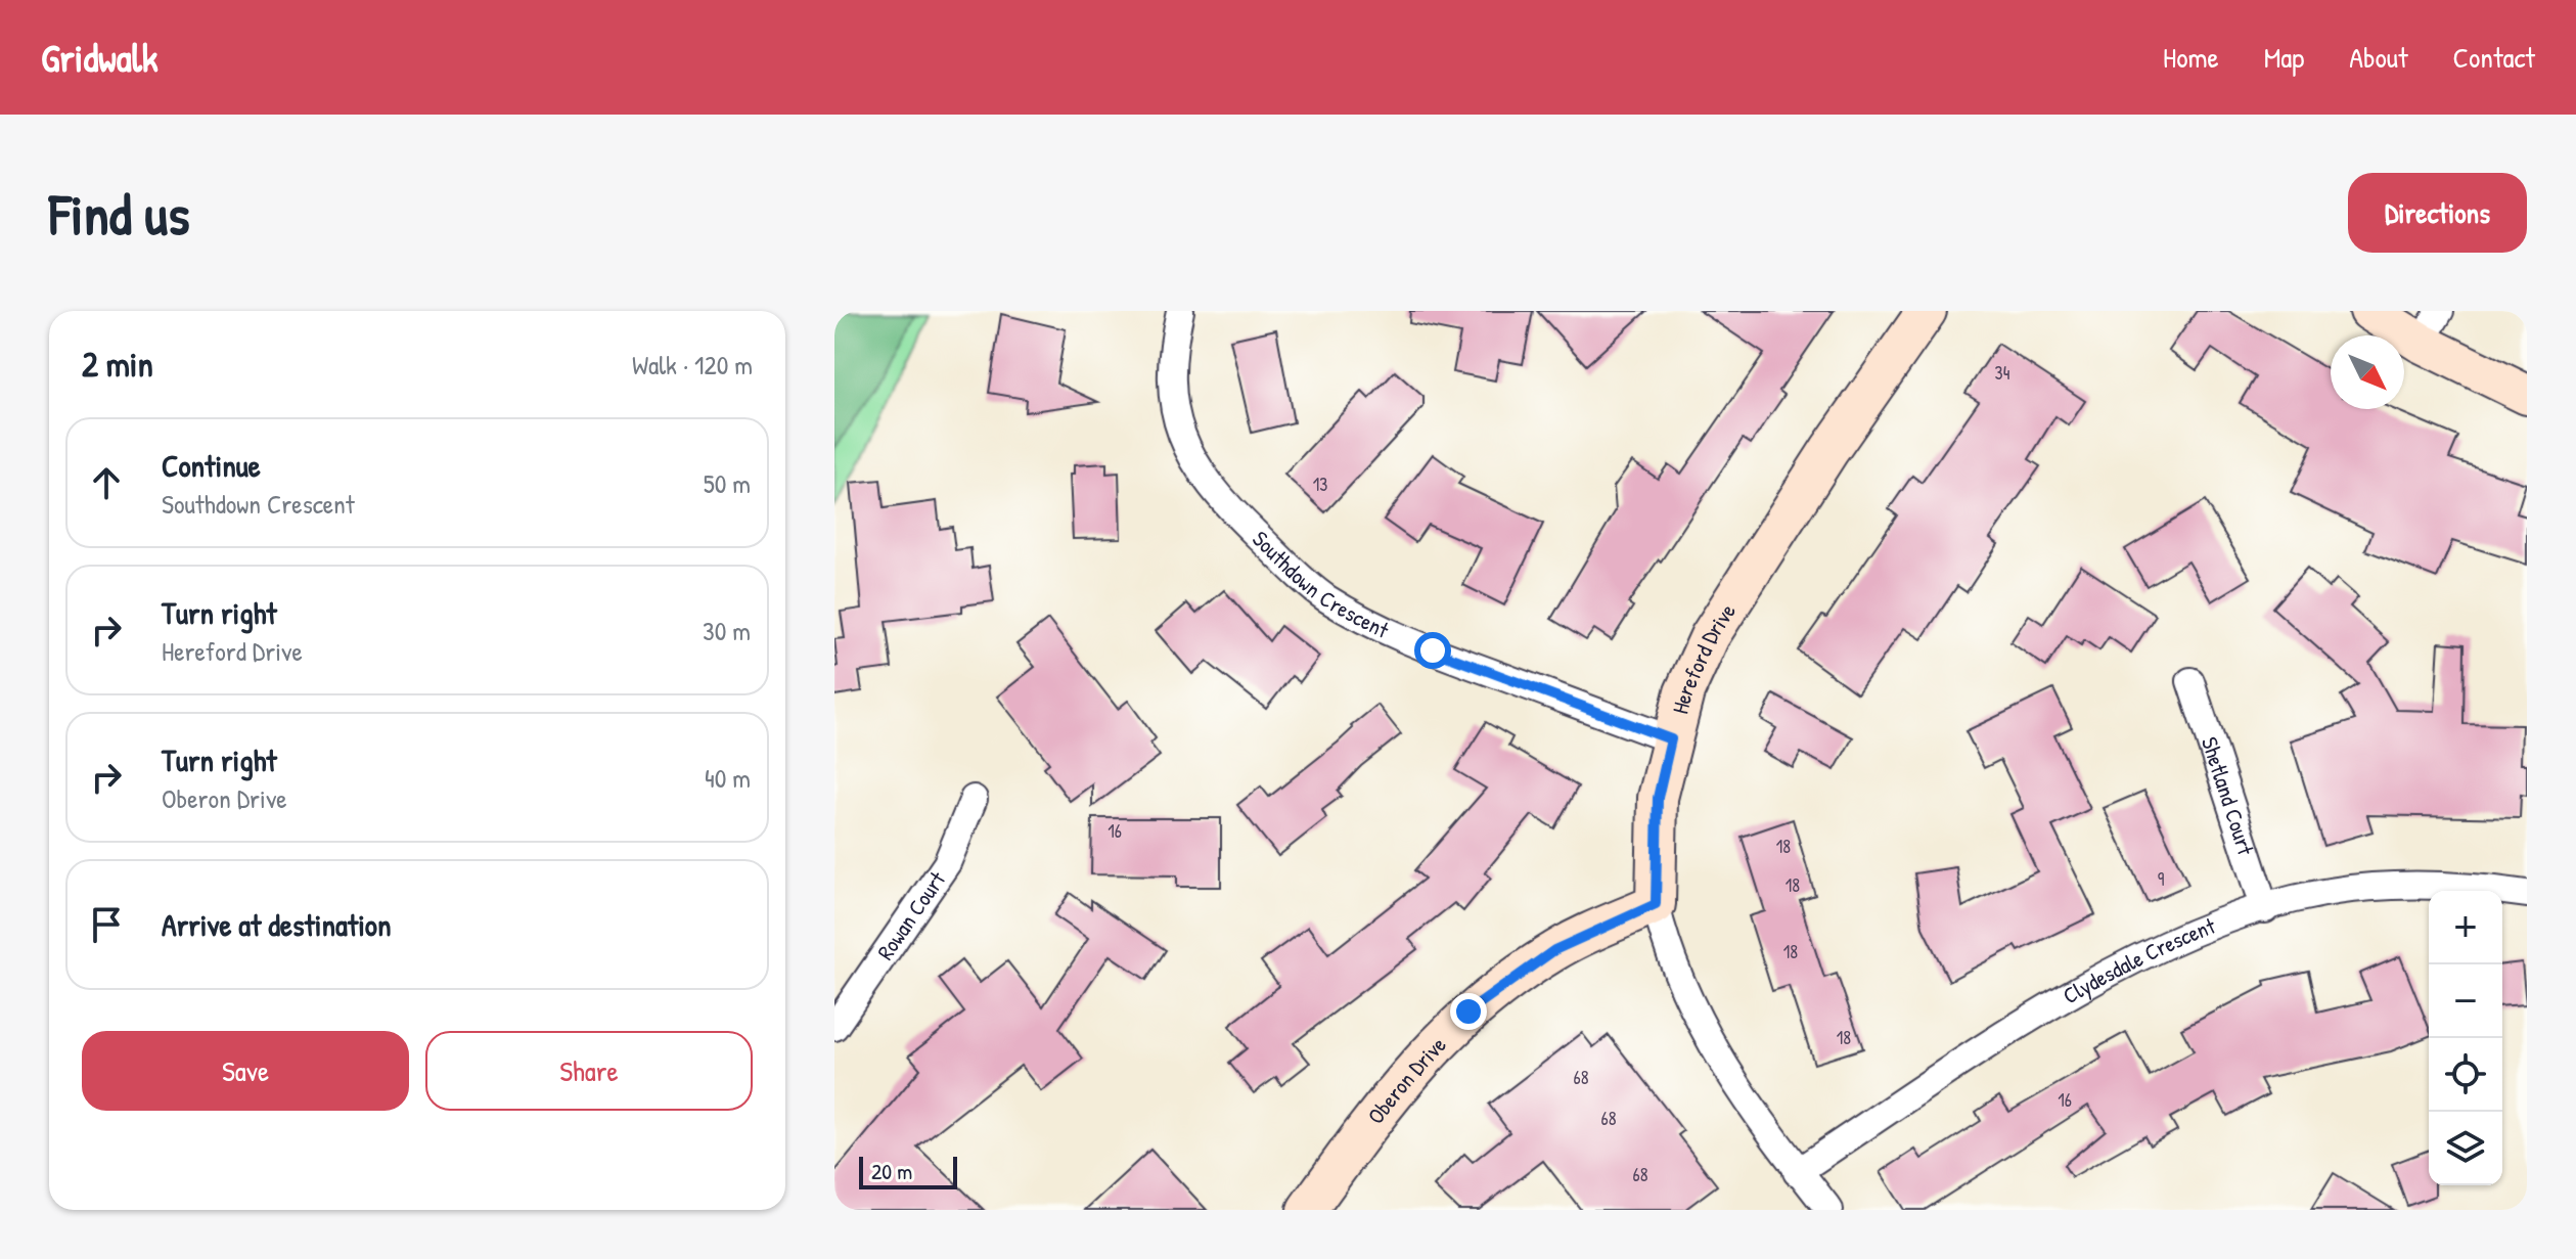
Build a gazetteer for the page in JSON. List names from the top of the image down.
{
  "streets": {
    "street": [
      "Southdown Crescent",
      "Hereford Drive",
      "Shetland Court",
      "Rowan Court",
      "Clydesdale Crescent",
      "Oberon Drive"
    ]
  },
  "crossings": [
    ["Southdown Crescent", "Hereford Drive"],
    ["Hereford Drive", "Clydesdale Crescent"],
    ["Hereford Drive", "Oberon Drive"],
    ["Shetland Court", "Clydesdale Crescent"]
  ],
  "house_numbers": [
    "34",
    "13",
    "16",
    "18",
    "9",
    "18",
    "18",
    "18",
    "68",
    "16",
    "68",
    "68"
  ],
  "scale_bar": "20 m",
  "north": "bottom right",
  "page": {
    "header": "Gridwalk",
    "nav": [
      "Home",
      "Map",
      "About",
      "Contact"
    ],
    "buttons": [
      "Directions",
      ["Save", "Share"]
    ],
    "title": "Find us",
    "heading": ["2 min", "Walk · 120 m"],
    "list": [
      ["Continue", "Southdown Crescent", "50 m"],
      ["Turn right", "Hereford Drive", "30 m"],
      ["Turn right", "Oberon Drive", "40 m"],
      "Arrive at destination"
    ],
    "map_buttons": ["+", "−"],
    "scale": "20 m"
  }
}
